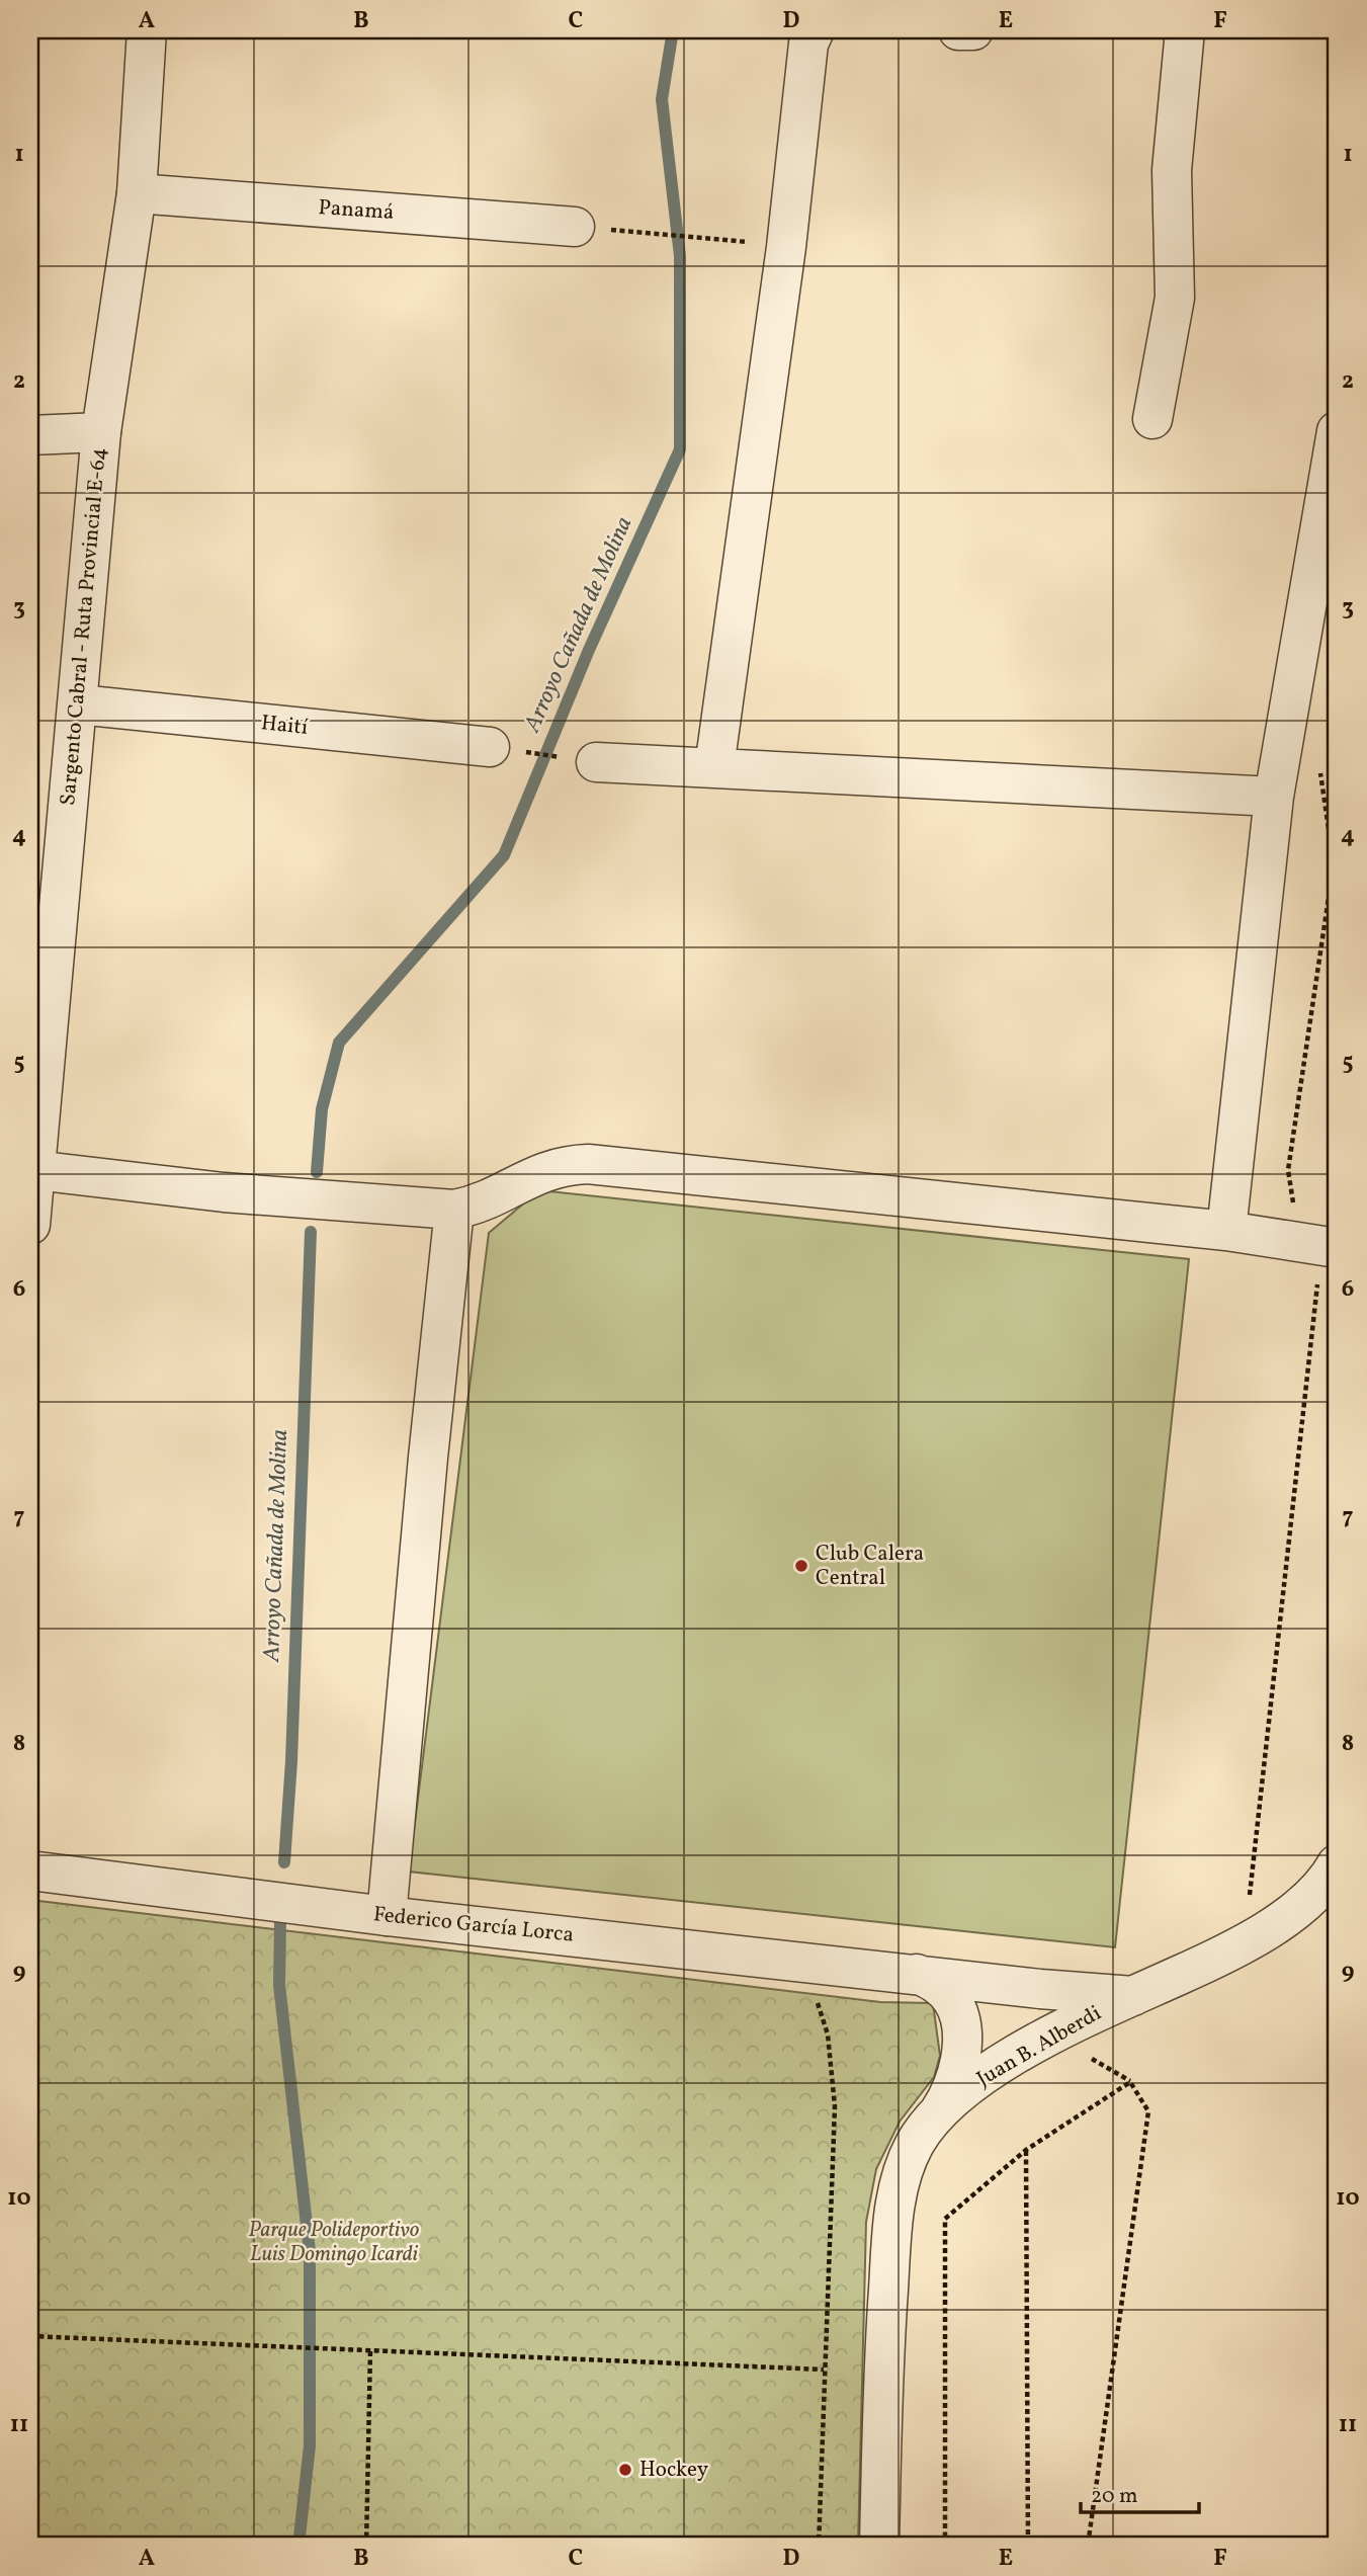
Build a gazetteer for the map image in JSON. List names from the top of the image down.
{
  "streets": {
    "street": [
      "Panamá",
      "Sargento Cabral - Ruta Provincial E-64",
      "Haití",
      "Federico García Lorca",
      "Juan B. Alberdi"
    ]
  },
  "crossings": [
    ["Panamá", "Sargento Cabral - Ruta Provincial E-64"],
    ["Sargento Cabral - Ruta Provincial E-64", "Haití"],
    ["Federico García Lorca", "Juan B. Alberdi"]
  ],
  "water": ["Arroyo Cañada de Molina"],
  "parks": ["Parque Polideportivo Luis Domingo Icardi"],
  "places": ["Club Calera Central", "Hockey"],
  "scale_bar": "20 m",
  "grid": {
    "columns": [
      "A",
      "B",
      "C",
      "D",
      "E",
      "F"
    ],
    "rows": [
      "1",
      "2",
      "3",
      "4",
      "5",
      "6",
      "7",
      "8",
      "9",
      "10",
      "11"
    ]
  }
}
